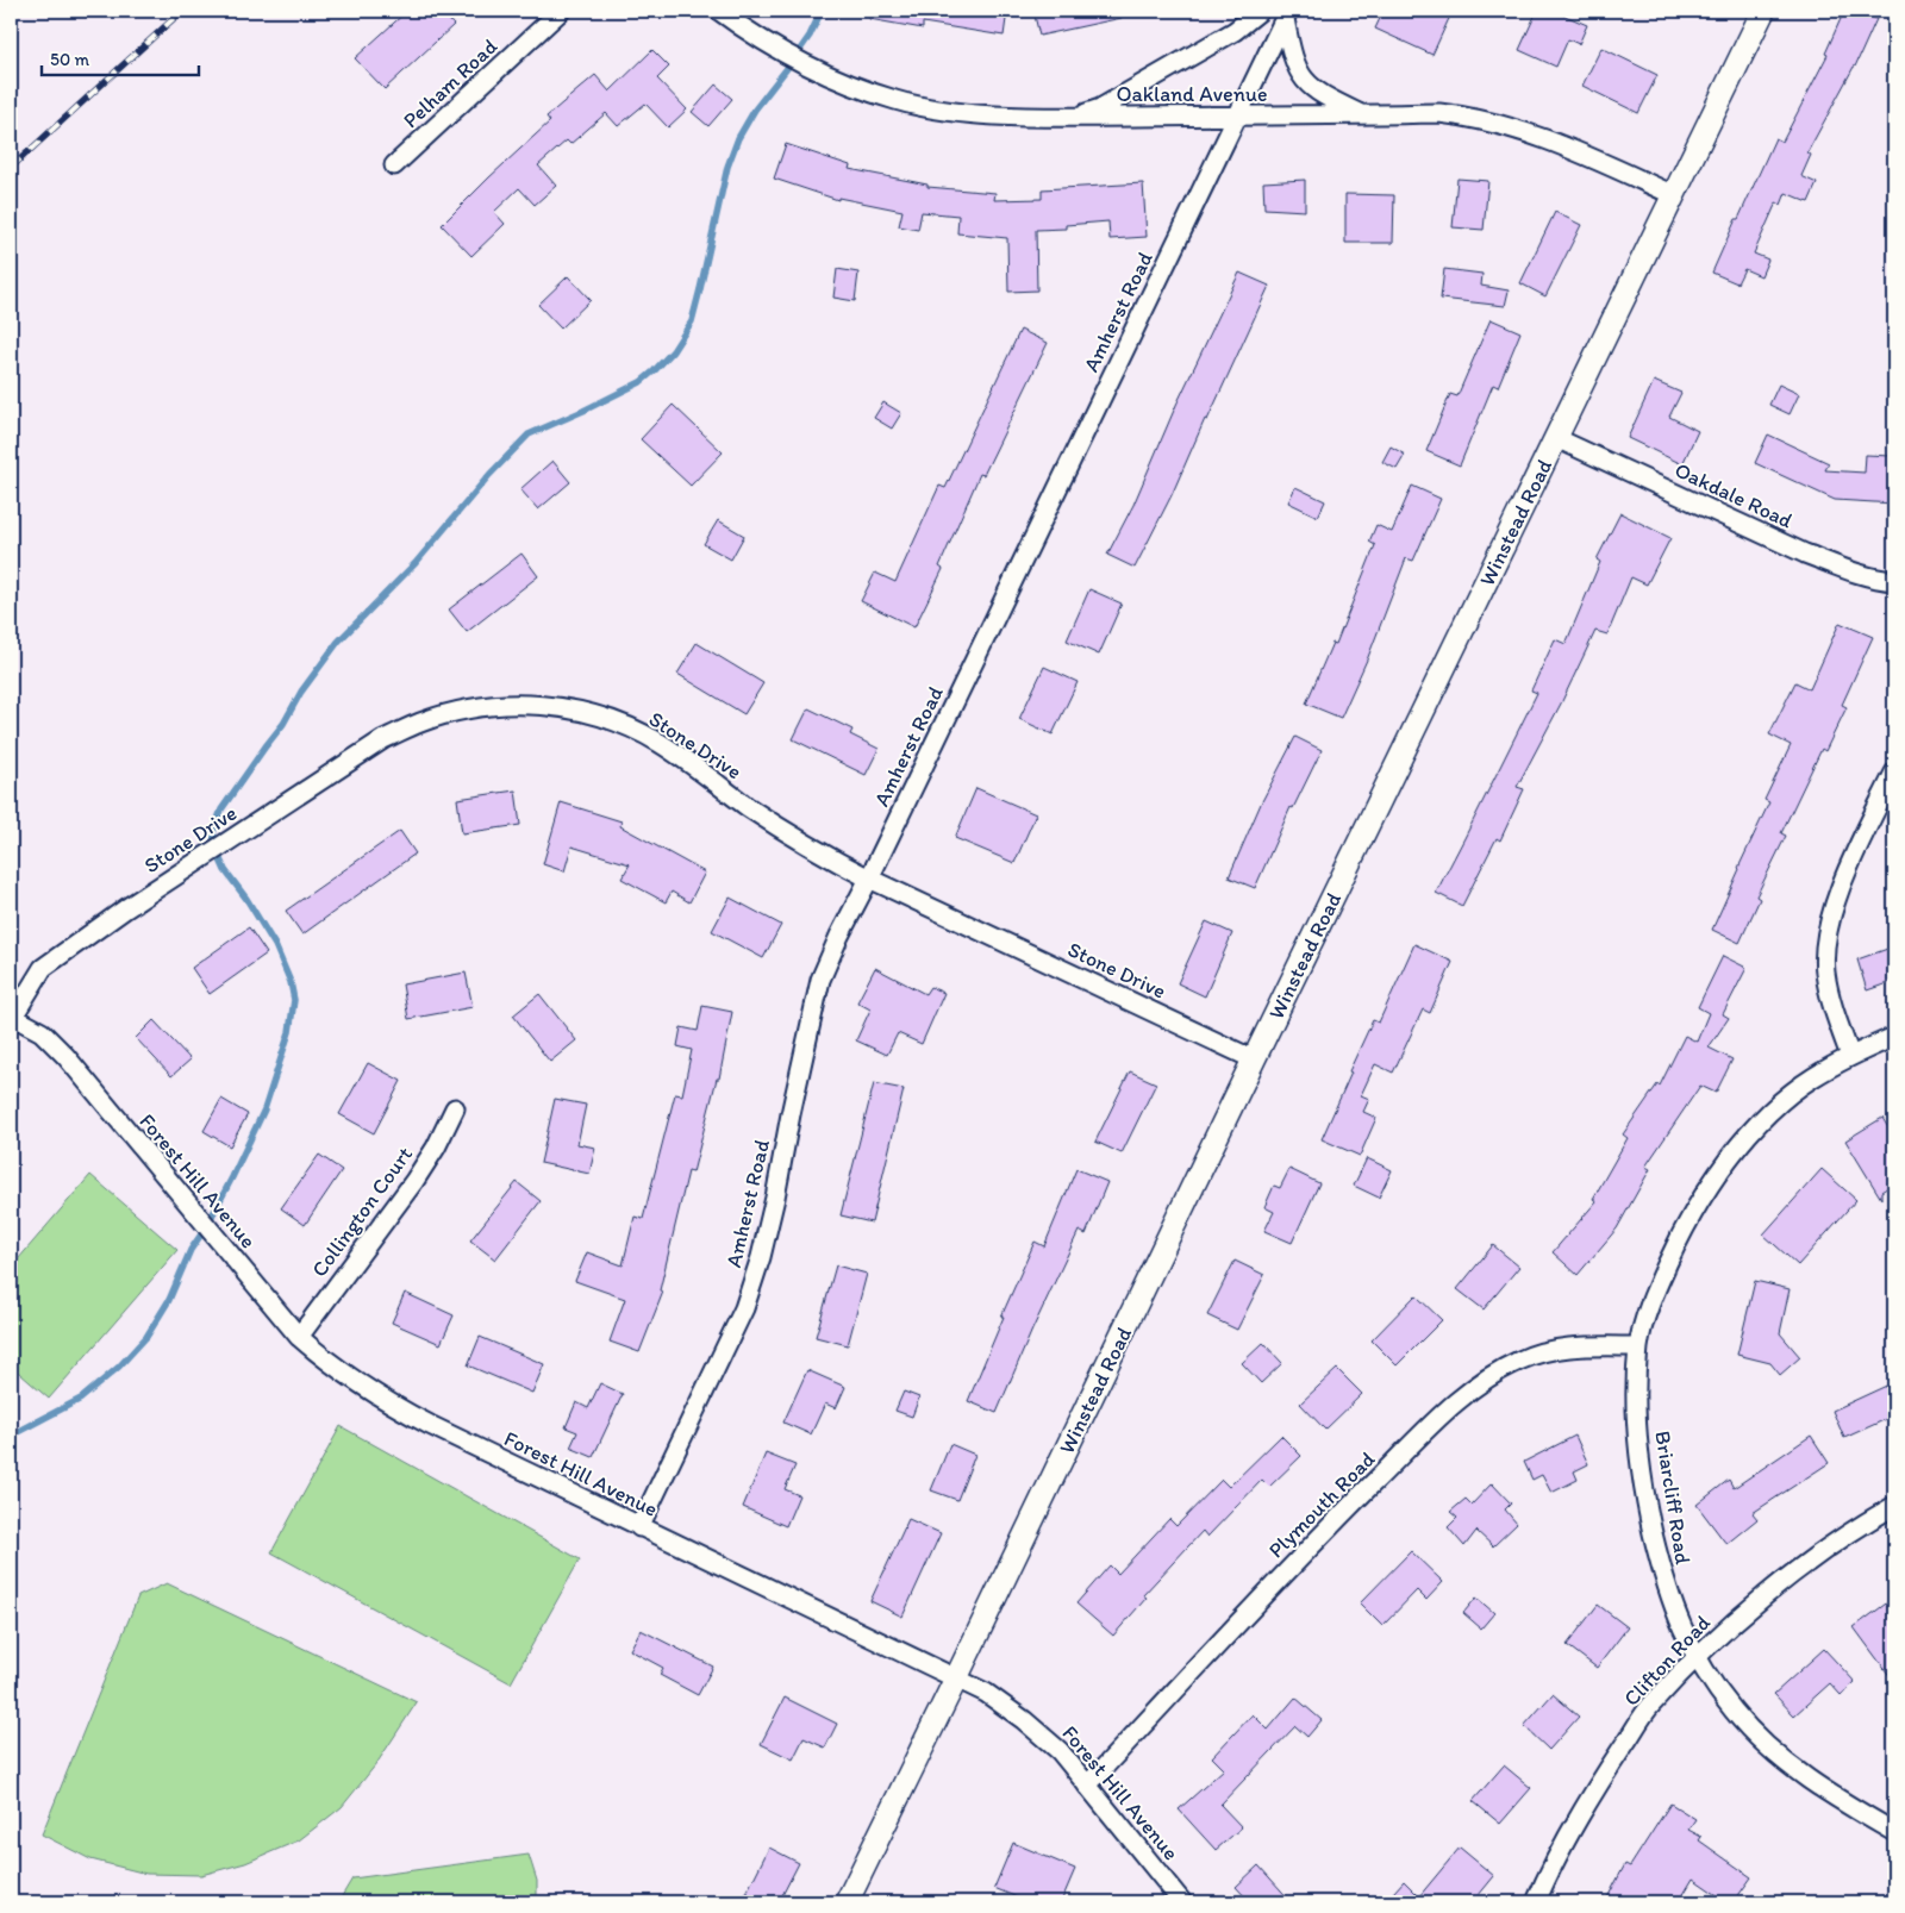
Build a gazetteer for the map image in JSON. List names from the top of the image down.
{
  "streets": {
    "street": [
      "Pelham Road",
      "Oakland Avenue",
      "Amherst Road",
      "Oakdale Road",
      "Winstead Road",
      "Stone Drive",
      "Forest Hill Avenue",
      "Collington Court",
      "Briarcliff Road",
      "Plymouth Road",
      "Clifton Road"
    ]
  },
  "crossings": [
    ["Oakland Avenue", "Amherst Road"],
    ["Oakland Avenue", "Winstead Road"],
    ["Amherst Road", "Stone Drive"],
    ["Amherst Road", "Forest Hill Avenue"],
    ["Oakdale Road", "Winstead Road"],
    ["Winstead Road", "Stone Drive"],
    ["Winstead Road", "Forest Hill Avenue"],
    ["Stone Drive", "Forest Hill Avenue"],
    ["Forest Hill Avenue", "Collington Court"],
    ["Forest Hill Avenue", "Plymouth Road"],
    ["Briarcliff Road", "Plymouth Road"],
    ["Briarcliff Road", "Clifton Road"]
  ],
  "scale_bar": "50 m"
}
